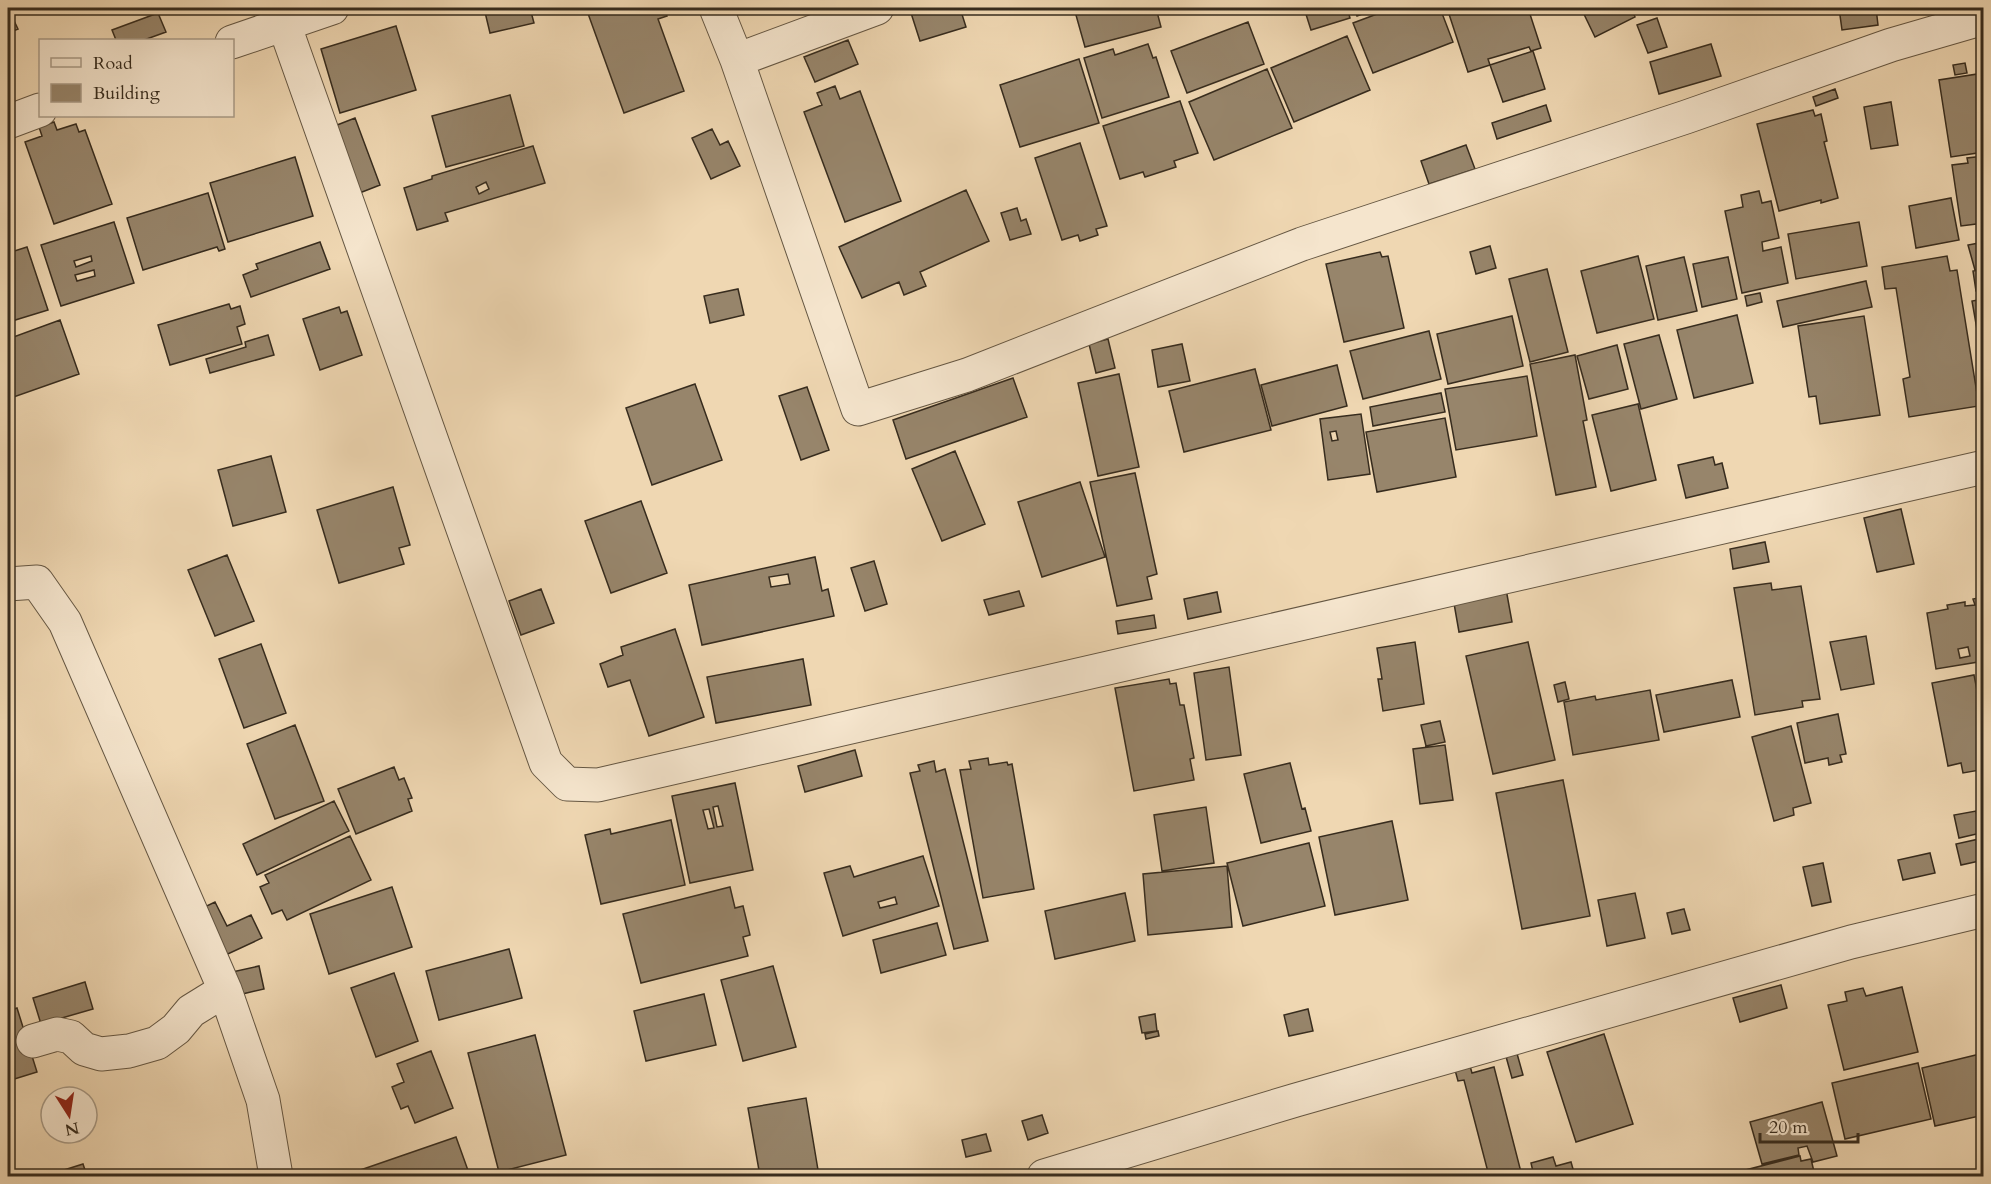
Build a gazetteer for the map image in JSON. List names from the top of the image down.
{
  "legend": ["Road", "Building"],
  "scale_bar": "20 m",
  "north": "bottom"
}
